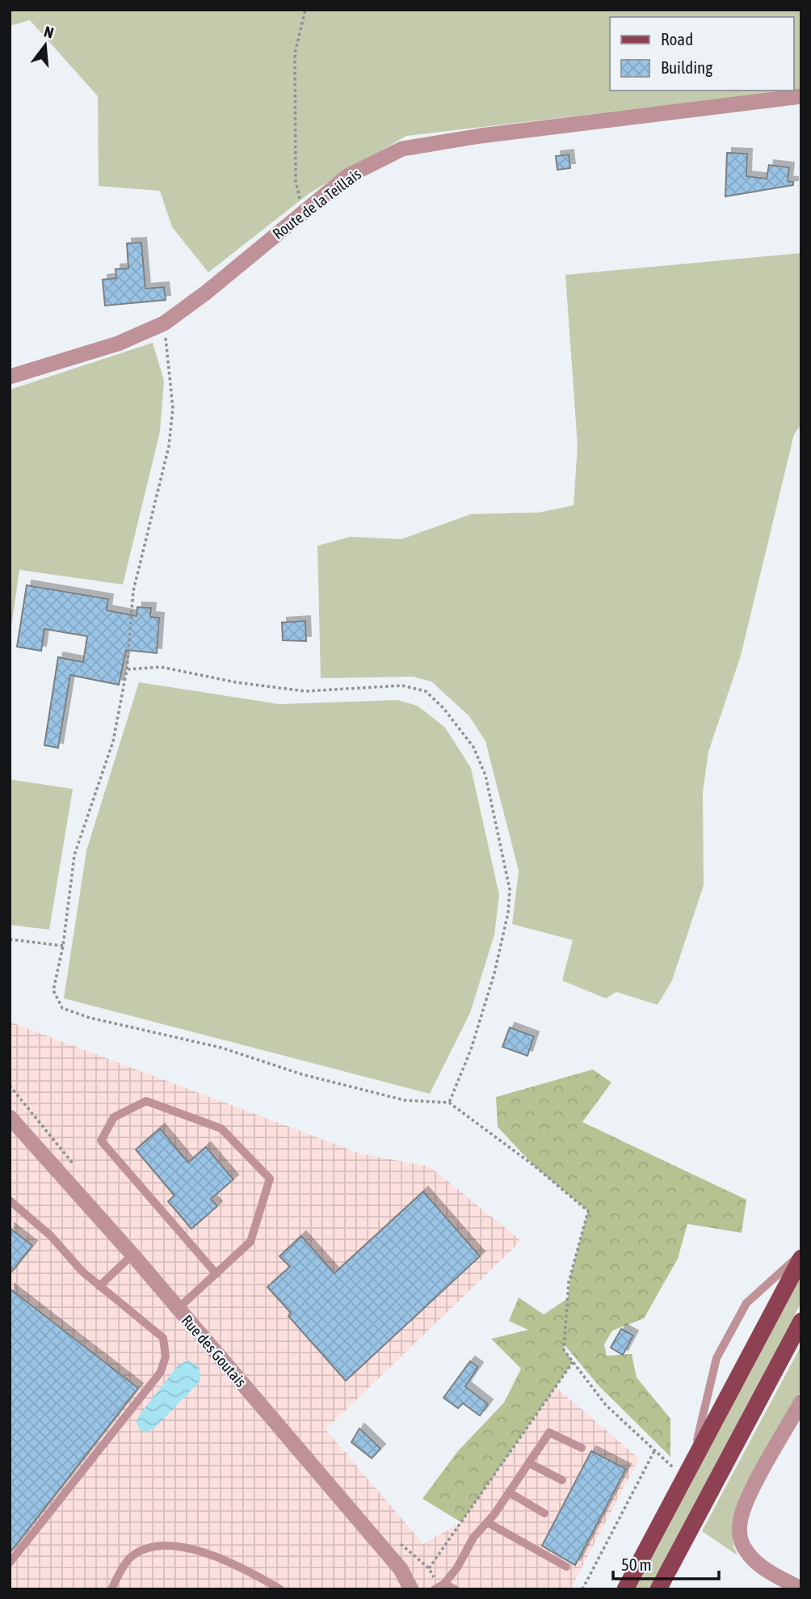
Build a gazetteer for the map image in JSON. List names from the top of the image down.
{
  "streets": {
    "street": ["Route de la Teillais", "Rue des Goutais"]
  },
  "legend": ["Road", "Building"],
  "scale_bar": "50 m",
  "north": "top"
}
